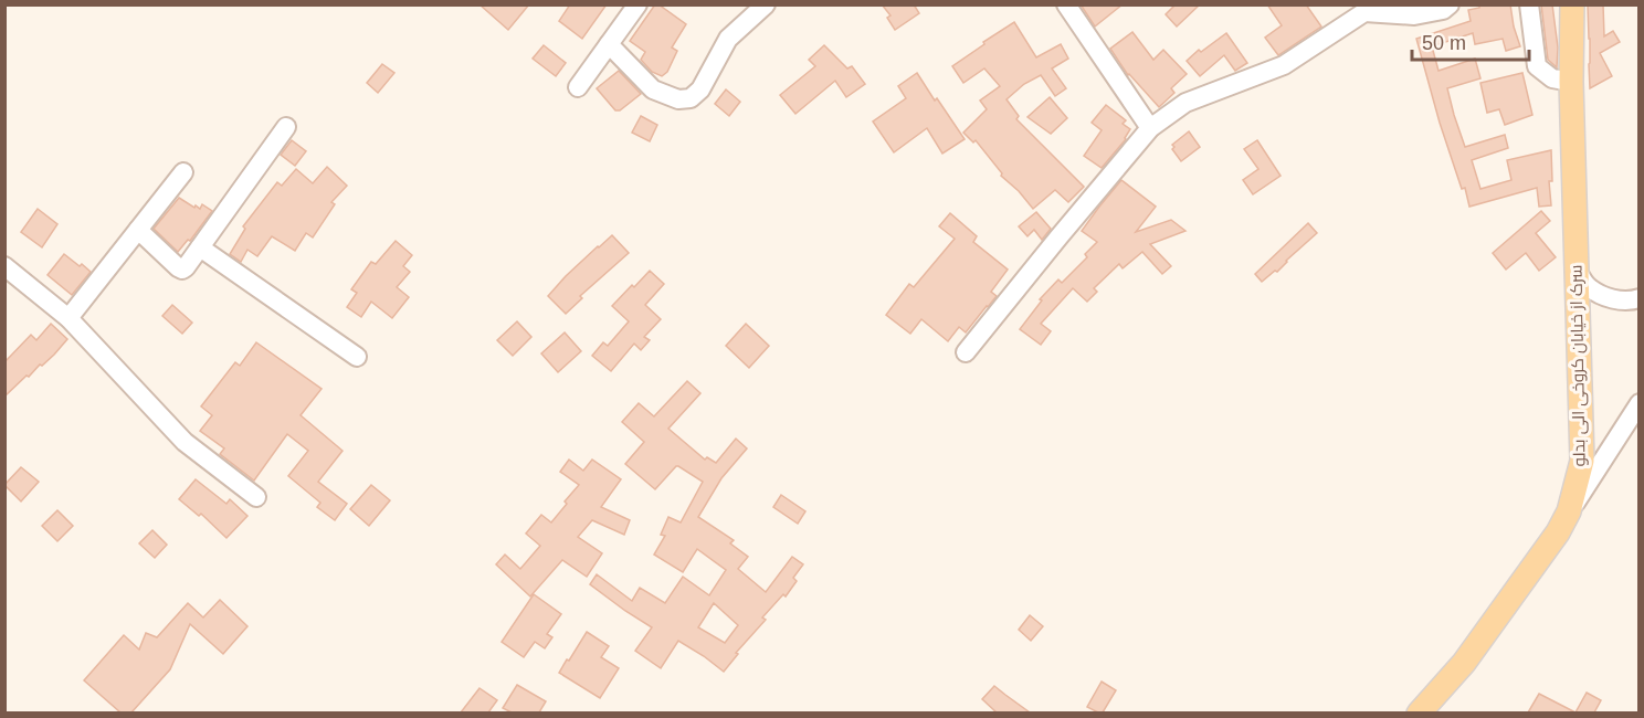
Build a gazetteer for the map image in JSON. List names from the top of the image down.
{
  "streets": {
    "main road": ["سرک از خیابان کروخی الی بدلو"]
  },
  "scale_bar": "50 m"
}
